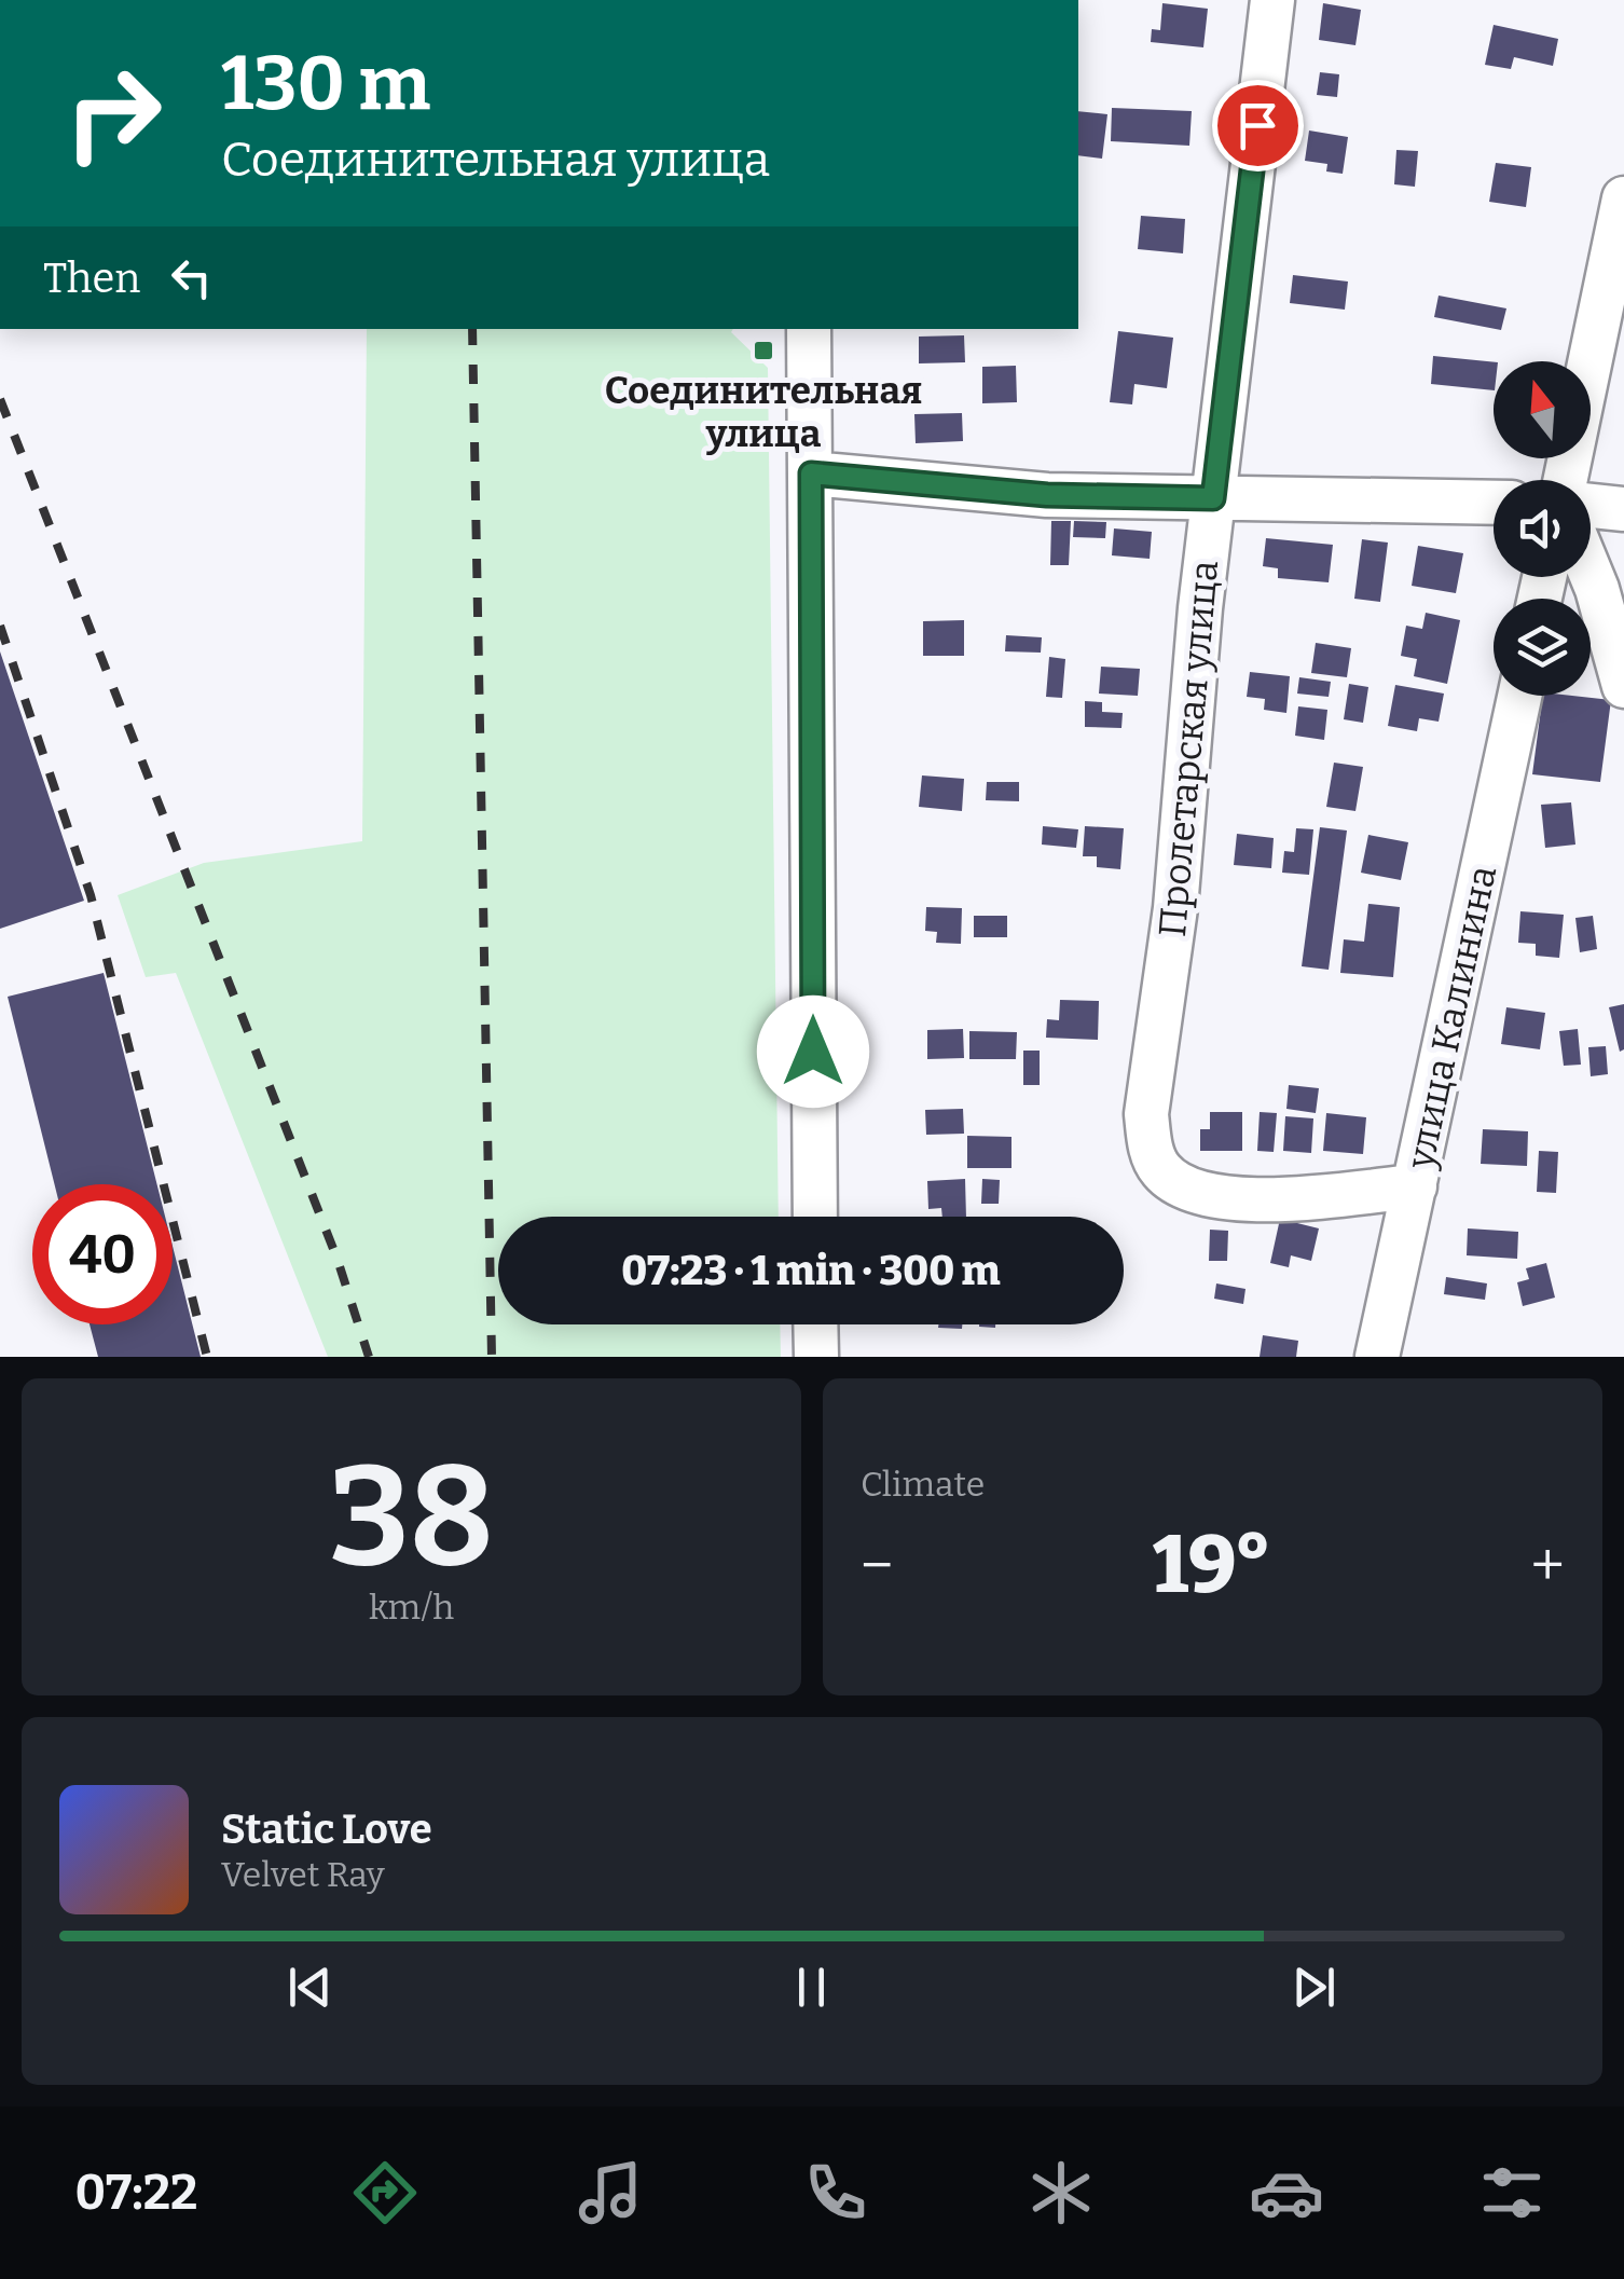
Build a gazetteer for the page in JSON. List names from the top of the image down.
{
  "streets": {
    "street": ["Пролетарская улица", "улица Калинина"]
  },
  "crossings": [
    ["Пролетарская улица", "улица Калинина"]
  ],
  "places": {
    "transit": ["Соединительная улица"]
  },
  "north": "top",
  "page": {
    "turn": ["130 m", "Соединительная улица"],
    "then": "Then",
    "limit": "40",
    "trip": "07:23 · 1 min · 300 m",
    "tile": [
      ["38", "km/h"],
      "Climate"
    ],
    "heat": ["−", "19°", "+"],
    "song": ["Static Love", "Velvet Ray"],
    "tabs": "07:22"
  }
}
